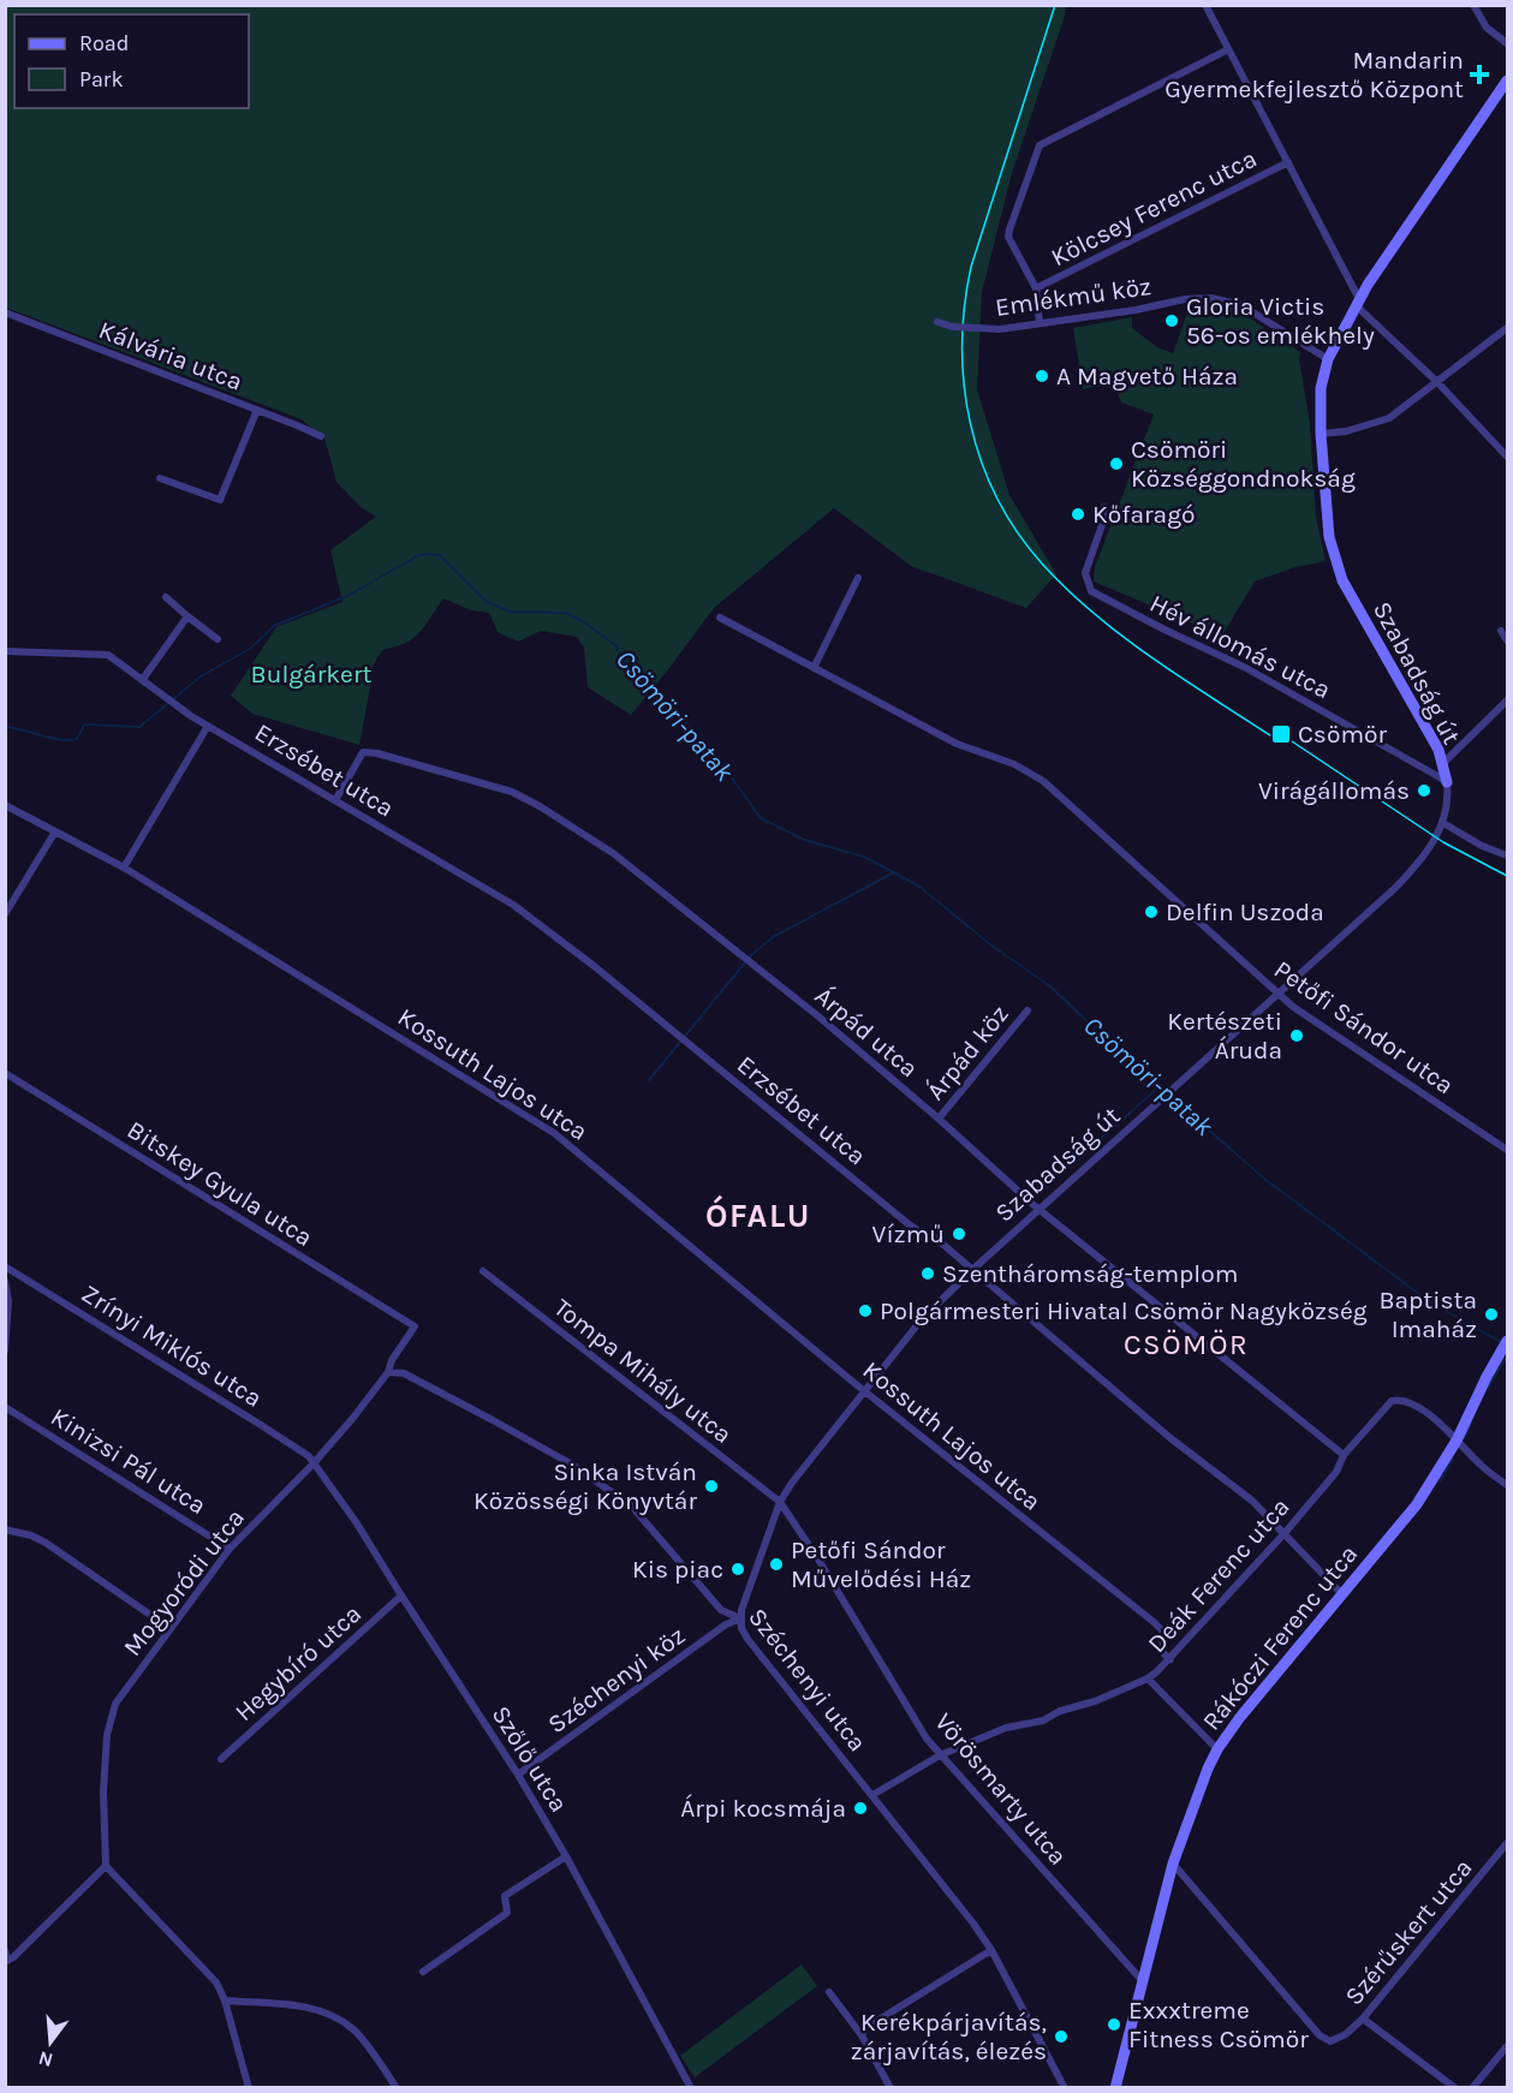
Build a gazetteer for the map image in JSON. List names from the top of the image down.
{
  "streets": {
    "street": [
      "Kölcsey Ferenc utca",
      "Emlékmű köz",
      "Kálvária utca",
      "Hév állomás utca",
      "Szabadság út",
      "Erzsébet utca",
      "Petőfi Sándor utca",
      "Árpád utca",
      "Árpád köz",
      "Kossuth Lajos utca",
      "Bitskey Gyula utca",
      "Zrínyi Miklós utca",
      "Tompa Mihály utca",
      "Kinizsi Pál utca",
      "Deák Ferenc utca",
      "Mogyoródi utca",
      "Rákóczi Ferenc utca",
      "Hegybíró utca",
      "Széchenyi köz",
      "Széchenyi utca",
      "Szőlő utca",
      "Vörösmarty utca",
      "Szérűskert utca"
    ]
  },
  "crossings": [
    ["Emlékmű köz", "Szabadság út"],
    ["Hév állomás utca", "Szabadság út"],
    ["Szabadság út", "Erzsébet utca"],
    ["Szabadság út", "Petőfi Sándor utca"],
    ["Szabadság út", "Árpád utca"],
    ["Szabadság út", "Kossuth Lajos utca"],
    ["Szabadság út", "Tompa Mihály utca"],
    ["Szabadság út", "Széchenyi köz"],
    ["Szabadság út", "Széchenyi utca"],
    ["Szabadság út", "Vörösmarty utca"],
    ["Erzsébet utca", "Árpád utca"],
    ["Erzsébet utca", "Deák Ferenc utca"],
    ["Erzsébet utca", "Rákóczi Ferenc utca"],
    ["Árpád utca", "Árpád köz"],
    ["Árpád utca", "Deák Ferenc utca"],
    ["Kossuth Lajos utca", "Deák Ferenc utca"],
    ["Bitskey Gyula utca", "Mogyoródi utca"],
    ["Zrínyi Miklós utca", "Mogyoródi utca"],
    ["Zrínyi Miklós utca", "Szőlő utca"],
    ["Tompa Mihály utca", "Vörösmarty utca"],
    ["Kinizsi Pál utca", "Mogyoródi utca"],
    ["Deák Ferenc utca", "Rákóczi Ferenc utca"],
    ["Deák Ferenc utca", "Széchenyi utca"],
    ["Deák Ferenc utca", "Vörösmarty utca"],
    ["Mogyoródi utca", "Széchenyi utca"],
    ["Mogyoródi utca", "Szőlő utca"],
    ["Rákóczi Ferenc utca", "Vörösmarty utca"],
    ["Rákóczi Ferenc utca", "Szérűskert utca"],
    ["Hegybíró utca", "Szőlő utca"],
    ["Széchenyi köz", "Széchenyi utca"],
    ["Széchenyi köz", "Szőlő utca"]
  ],
  "districts": ["ÓFALU", "CSÖMÖR"],
  "water": ["Csömöri-patak"],
  "parks": ["Bulgárkert"],
  "places": {
    "health": ["Mandarin Gyermekfejlesztő Központ"],
    "other": [
      "Gloria Victis 56-os emlékhely",
      "A Magvető Háza",
      "Csömöri Községgondnokság",
      "Kőfaragó",
      "Virágállomás",
      "Delfin Uszoda",
      "Kertészeti Áruda",
      "Vízmű",
      "Szentháromság-templom",
      "Polgármesteri Hivatal Csömör Nagyközség",
      "Baptista Imaház",
      "Sinka István Közösségi Könyvtár",
      "Petőfi Sándor Művelődési Ház",
      "Kis piac",
      "Árpi kocsmája",
      "Exxxtreme Fitness Csömör",
      "Kerékpárjavítás, zárjavítás, élezés"
    ],
    "transit": ["Csömör"]
  },
  "legend": ["Road", "Park"],
  "north": "bottom"
}
